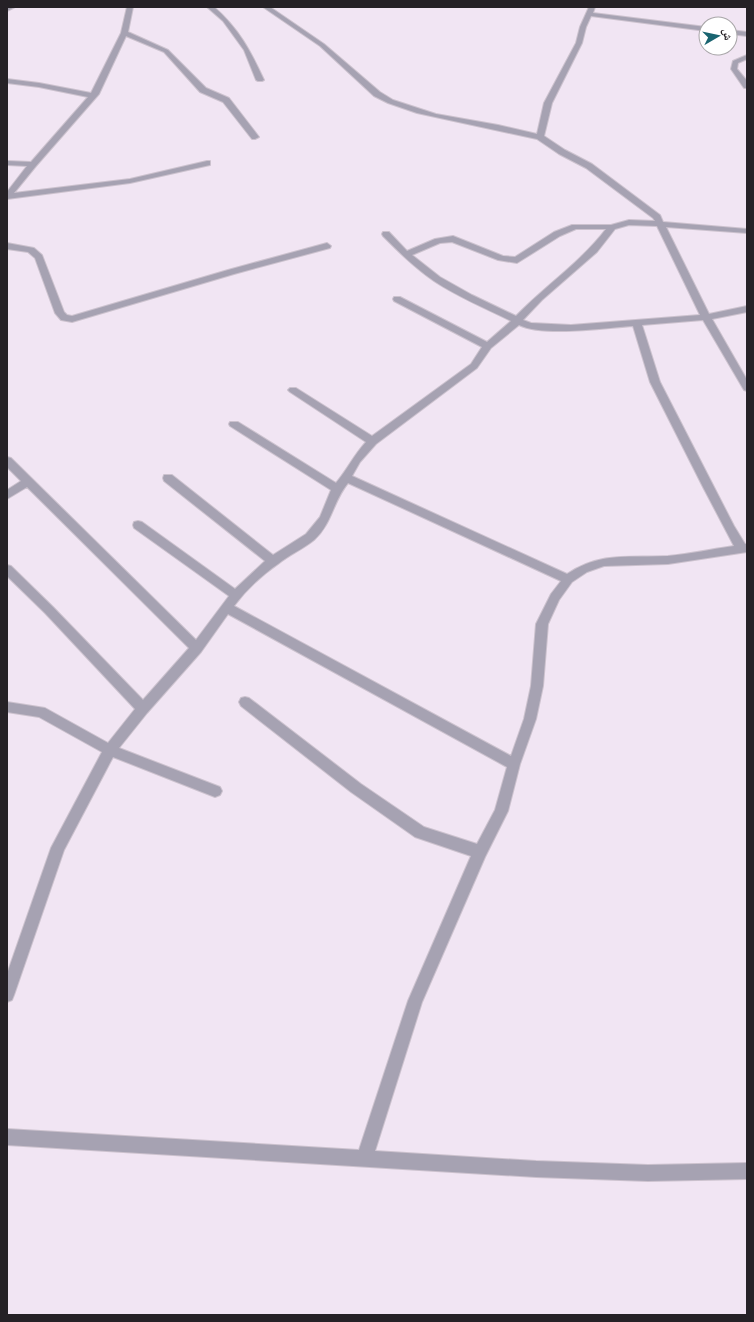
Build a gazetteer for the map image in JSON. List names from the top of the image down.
{
  "north": "right"
}
